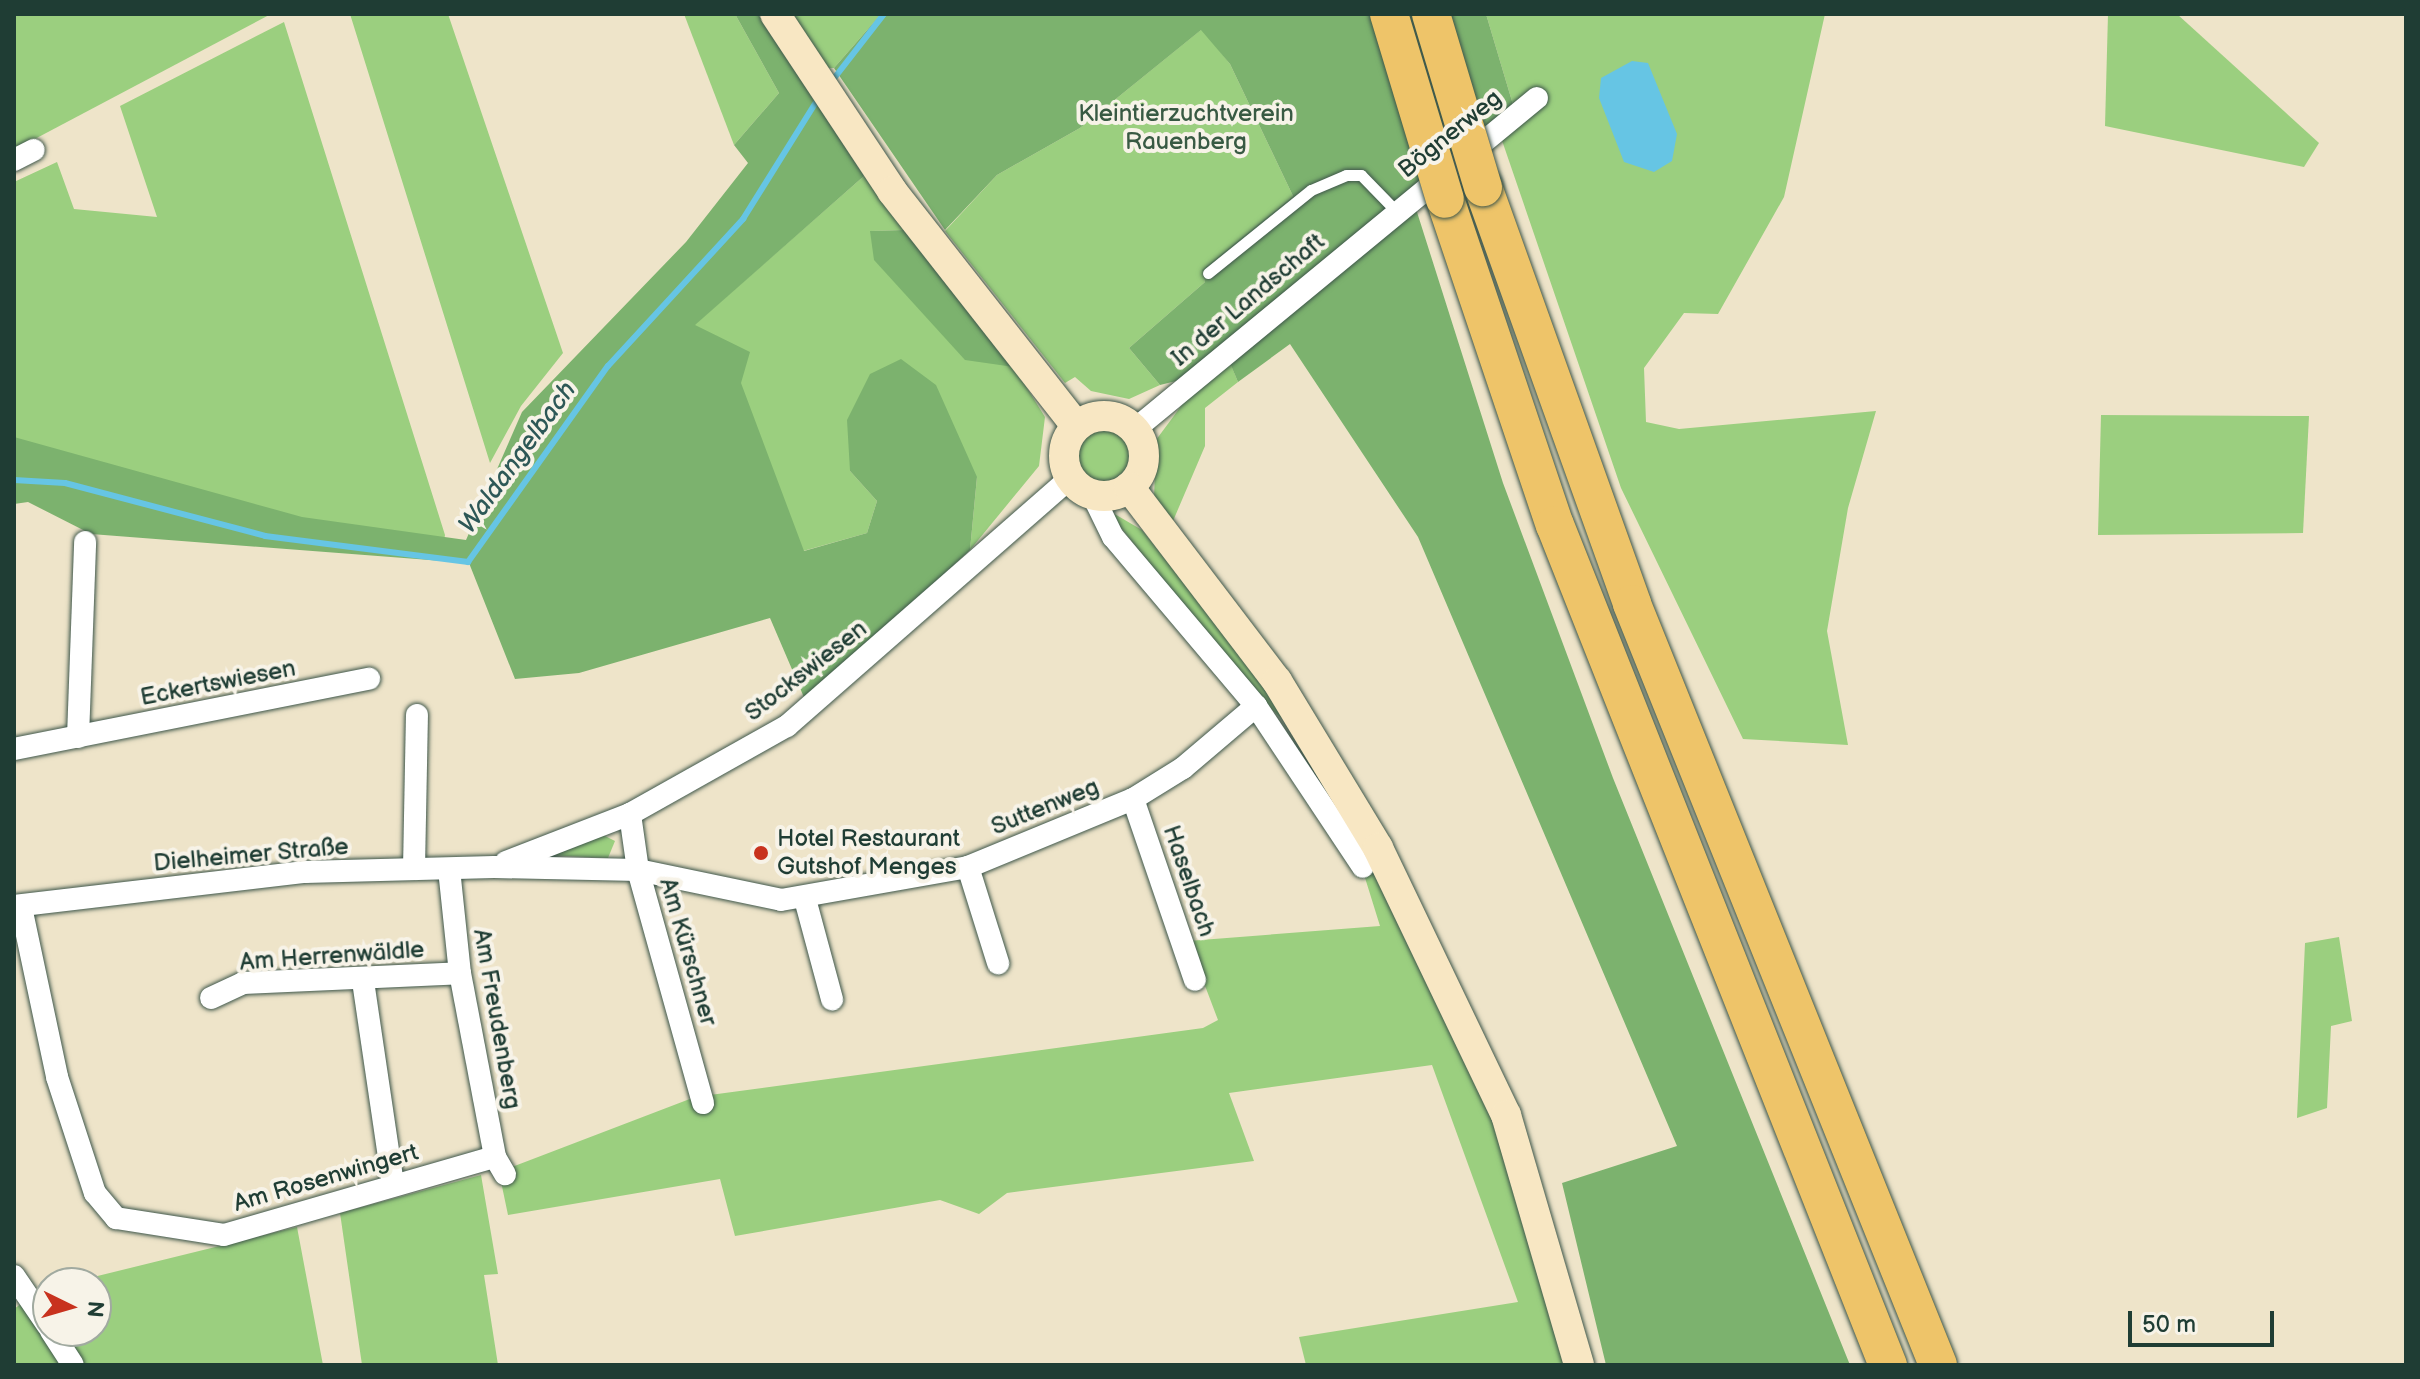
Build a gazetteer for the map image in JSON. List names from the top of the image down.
{
  "streets": {
    "street": [
      "Bögnerweg",
      "In der Landschaft",
      "Stockswiesen",
      "Eckertswiesen",
      "Suttenweg",
      "Dielheimer Straße",
      "Haselbach",
      "Am Kürschner",
      "Am Herrenwäldle",
      "Am Freudenberg",
      "Am Rosenwingert"
    ]
  },
  "crossings": [
    ["Bögnerweg", "In der Landschaft"],
    ["In der Landschaft", "Stockswiesen"],
    ["Stockswiesen", "Suttenweg"],
    ["Stockswiesen", "Dielheimer Straße"],
    ["Stockswiesen", "Am Kürschner"],
    ["Suttenweg", "Dielheimer Straße"],
    ["Suttenweg", "Haselbach"],
    ["Suttenweg", "Am Kürschner"],
    ["Dielheimer Straße", "Am Freudenberg"],
    ["Dielheimer Straße", "Am Rosenwingert"],
    ["Am Herrenwäldle", "Am Freudenberg"],
    ["Am Freudenberg", "Am Rosenwingert"]
  ],
  "water": ["Waldangelbach"],
  "parks": ["Kleintierzuchtverein Rauenberg"],
  "places": ["Hotel Restaurant Gutshof Menges"],
  "scale_bar": "50 m",
  "north": "right"
}
